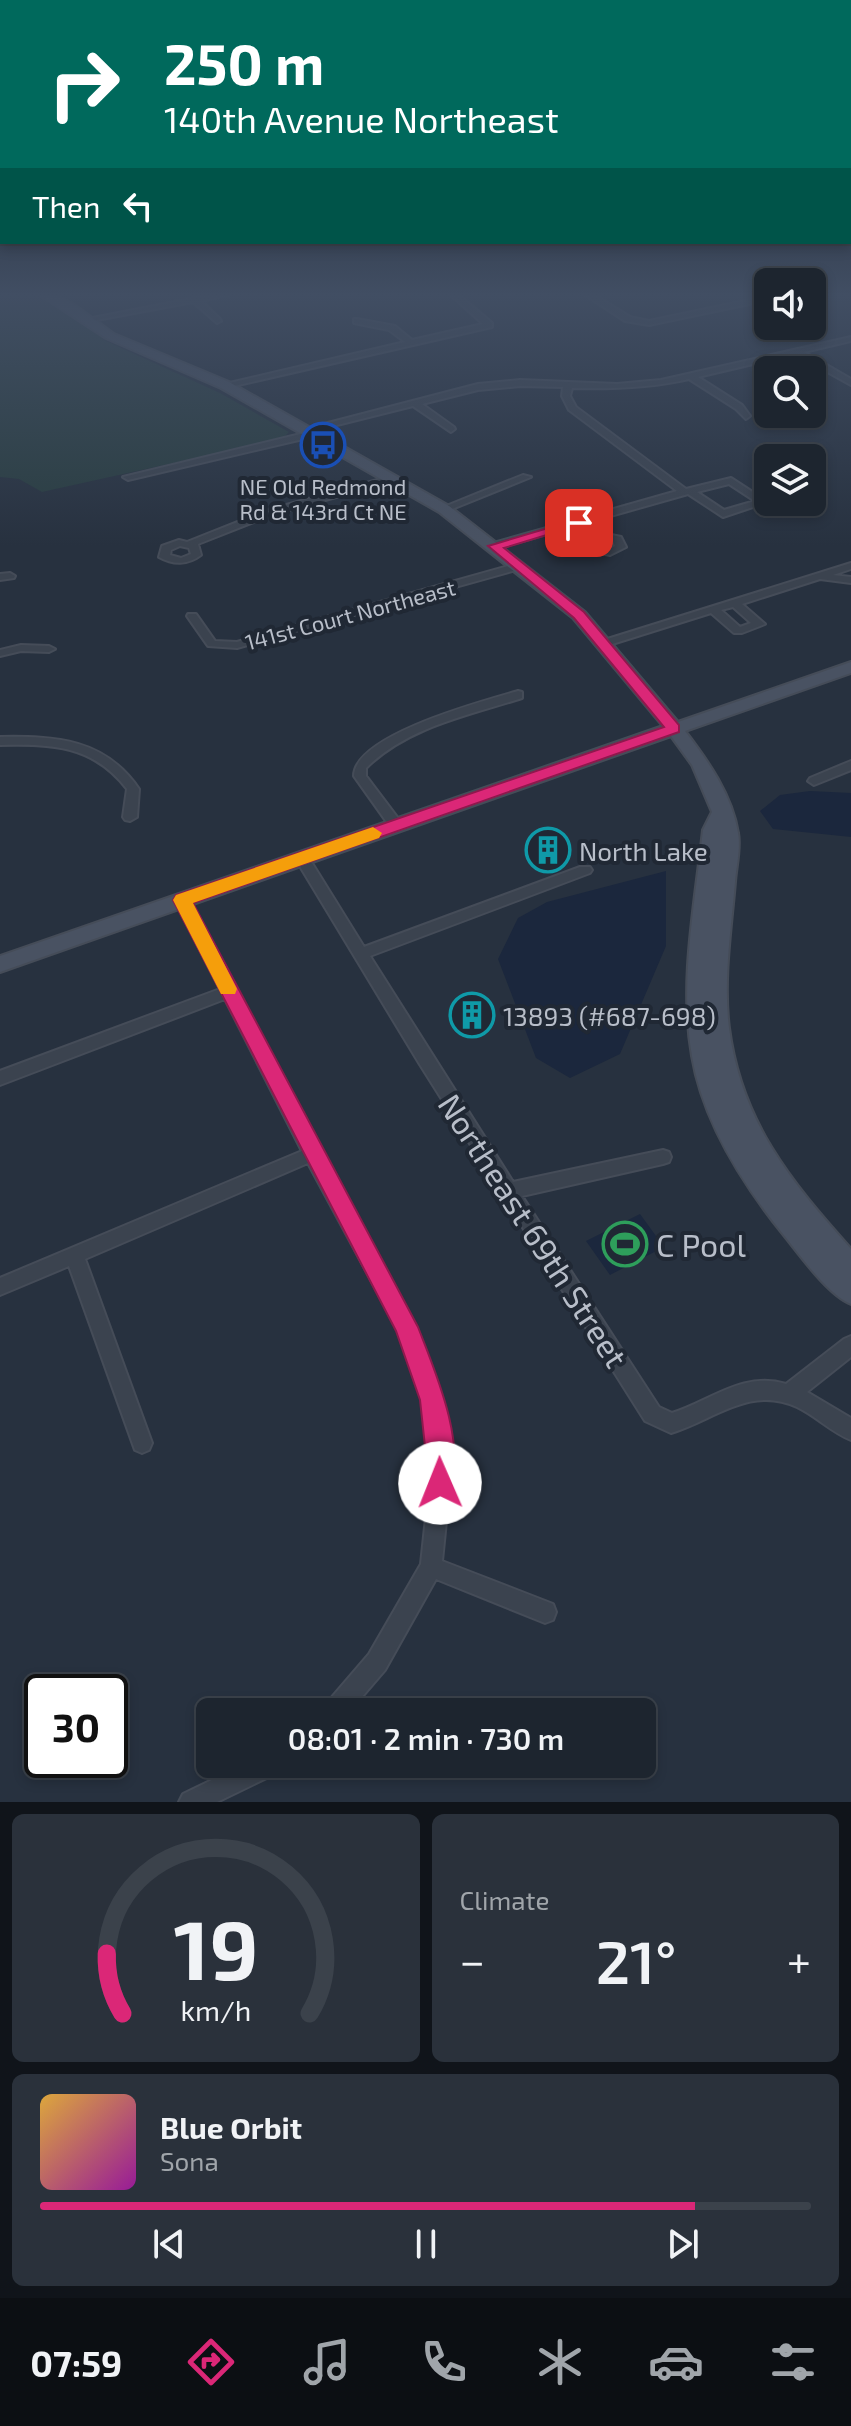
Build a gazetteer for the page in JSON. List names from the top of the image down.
{
  "streets": {
    "street": ["141st Court Northeast", "Northeast 69th Street"]
  },
  "places": {
    "bus stop": ["NE Old Redmond Rd & 143rd Ct NE"],
    "building": ["North Lake", "13893 (#687-698)"],
    "sports": ["C Pool"]
  },
  "page": {
    "turn": ["250 m", "140th Avenue Northeast"],
    "then": "Then",
    "limit": "30",
    "trip": "08:01 · 2 min · 730 m",
    "tile": "Climate",
    "heat": ["−", "21°", "+"],
    "song": ["Blue Orbit", "Sona"],
    "tabs": "07:59",
    "gauge": ["19", "km/h"]
  }
}
